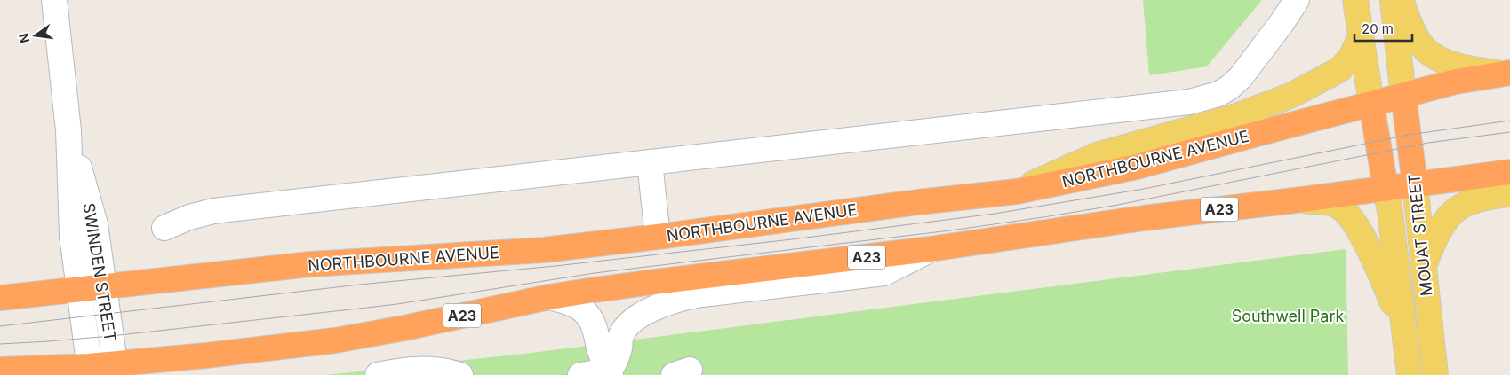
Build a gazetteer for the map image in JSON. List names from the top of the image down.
{
  "streets": {
    "highway": ["NORTHBOURNE AVENUE", "A23", "MOUAT STREET"],
    "street": ["SWINDEN STREET"]
  },
  "crossings": [
    ["NORTHBOURNE AVENUE", "MOUAT STREET"],
    ["NORTHBOURNE AVENUE", "SWINDEN STREET"],
    ["A23", "MOUAT STREET"],
    ["A23", "SWINDEN STREET"]
  ],
  "parks": ["Southwell Park"],
  "scale_bar": "20 m",
  "north": "left"
}
